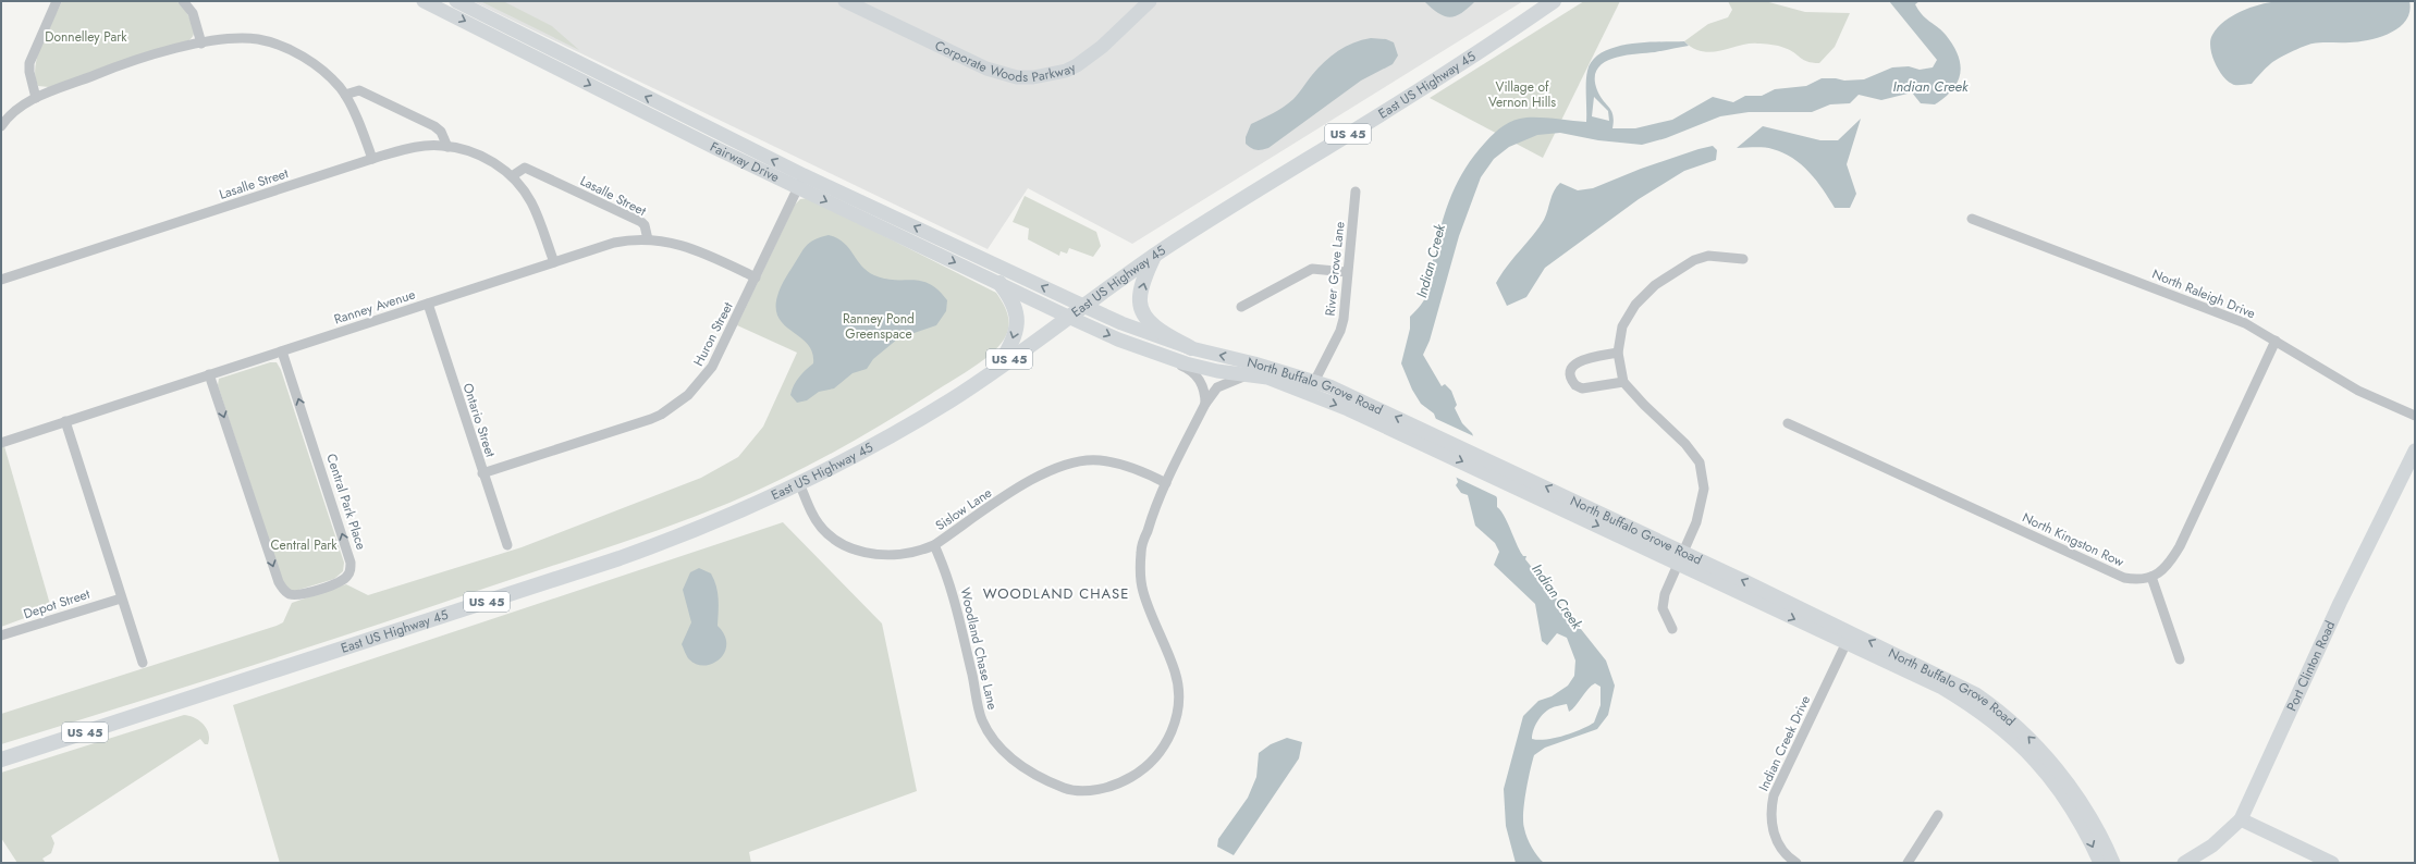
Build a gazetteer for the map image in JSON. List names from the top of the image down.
{
  "streets": {
    "main road": [
      "Corporate Woods Parkway",
      "East US Highway 45",
      "US 45",
      "Fairway Drive",
      "North Buffalo Grove Road",
      "Port Clinton Road"
    ],
    "street": [
      "Lasalle Street",
      "River Grove Lane",
      "North Raleigh Drive",
      "Ranney Avenue",
      "Huron Street",
      "Ontario Street",
      "Central Park Place",
      "Sislow Lane",
      "North Kingston Row",
      "Depot Street",
      "Woodland Chase Lane",
      "Indian Creek Drive"
    ]
  },
  "crossings": [
    ["East US Highway 45", "Fairway Drive"],
    ["East US Highway 45", "North Buffalo Grove Road"],
    ["East US Highway 45", "Sislow Lane"],
    ["Fairway Drive", "Huron Street"],
    ["Fairway Drive", "North Buffalo Grove Road"],
    ["Lasalle Street", "Ranney Avenue"],
    ["River Grove Lane", "North Buffalo Grove Road"],
    ["North Raleigh Drive", "North Kingston Row"],
    ["Ranney Avenue", "Huron Street"],
    ["Ranney Avenue", "Ontario Street"],
    ["Ranney Avenue", "Central Park Place"],
    ["Huron Street", "Ontario Street"],
    ["North Buffalo Grove Road", "Woodland Chase Lane"],
    ["North Buffalo Grove Road", "Indian Creek Drive"],
    ["Sislow Lane", "Woodland Chase Lane"]
  ],
  "districts": ["WOODLAND CHASE"],
  "water": ["Indian Creek"],
  "parks": [
    "Donnelley Park",
    "Village of Vernon Hills",
    "Ranney Pond Greenspace",
    "Central Park"
  ]
}
